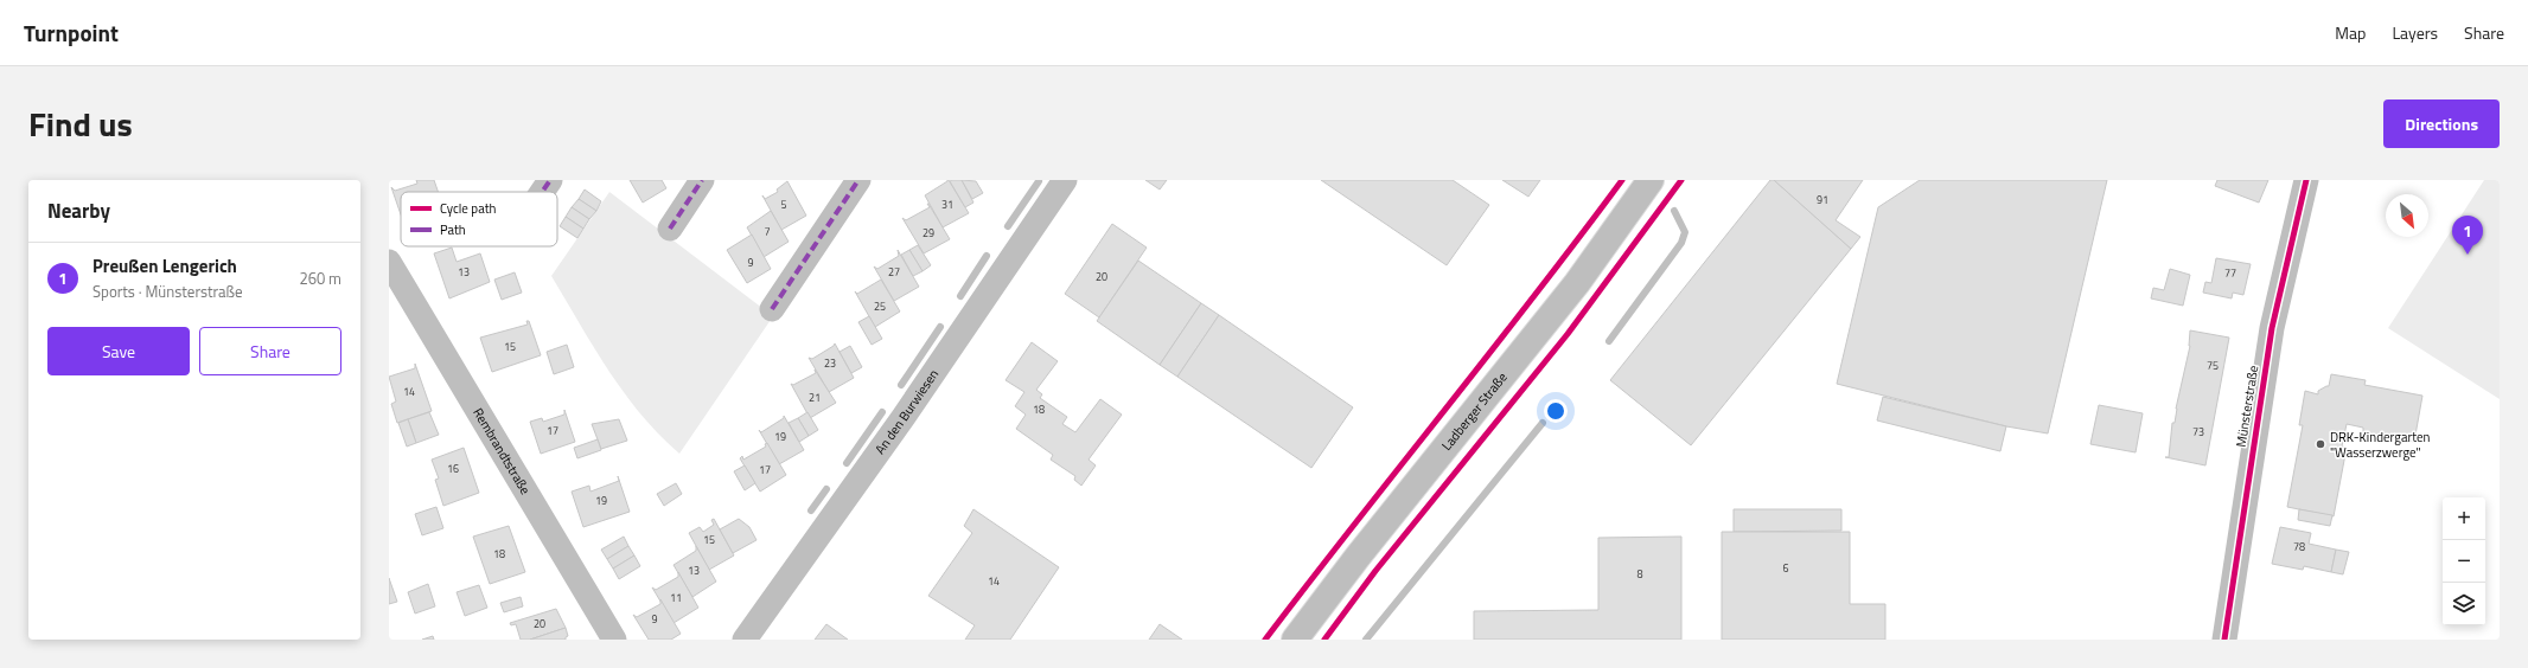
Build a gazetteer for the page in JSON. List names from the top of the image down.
{
  "streets": {
    "main road": ["Ladberger Straße"],
    "street": ["Münsterstraße", "An den Burwiesen", "Rembrandtstraße"]
  },
  "places": ["DRK-Kindergarten \"Wasserzwerge\""],
  "house_numbers": [
    "91",
    "5",
    "31",
    "7",
    "29",
    "9",
    "13",
    "27",
    "77",
    "20",
    "25",
    "15",
    "23",
    "75",
    "14",
    "21",
    "18",
    "17",
    "73",
    "19",
    "16",
    "17",
    "19",
    "15",
    "78",
    "18",
    "6",
    "13",
    "8",
    "14",
    "11",
    "9",
    "20"
  ],
  "legend": ["Cycle path", "Path"],
  "north": "bottom right",
  "page": {
    "header": "Turnpoint",
    "nav": ["Map", "Layers", "Share"],
    "title": "Find us",
    "buttons": [
      "Directions",
      ["Save", "Share"]
    ],
    "heading": "Nearby",
    "pins": "1",
    "list": [
      {
        "mark": "1",
        "name": "Preußen Lengerich",
        "note": "Sports · Münsterstraße",
        "value": "260 m"
      }
    ],
    "map_buttons": ["+", "−"]
  }
}
